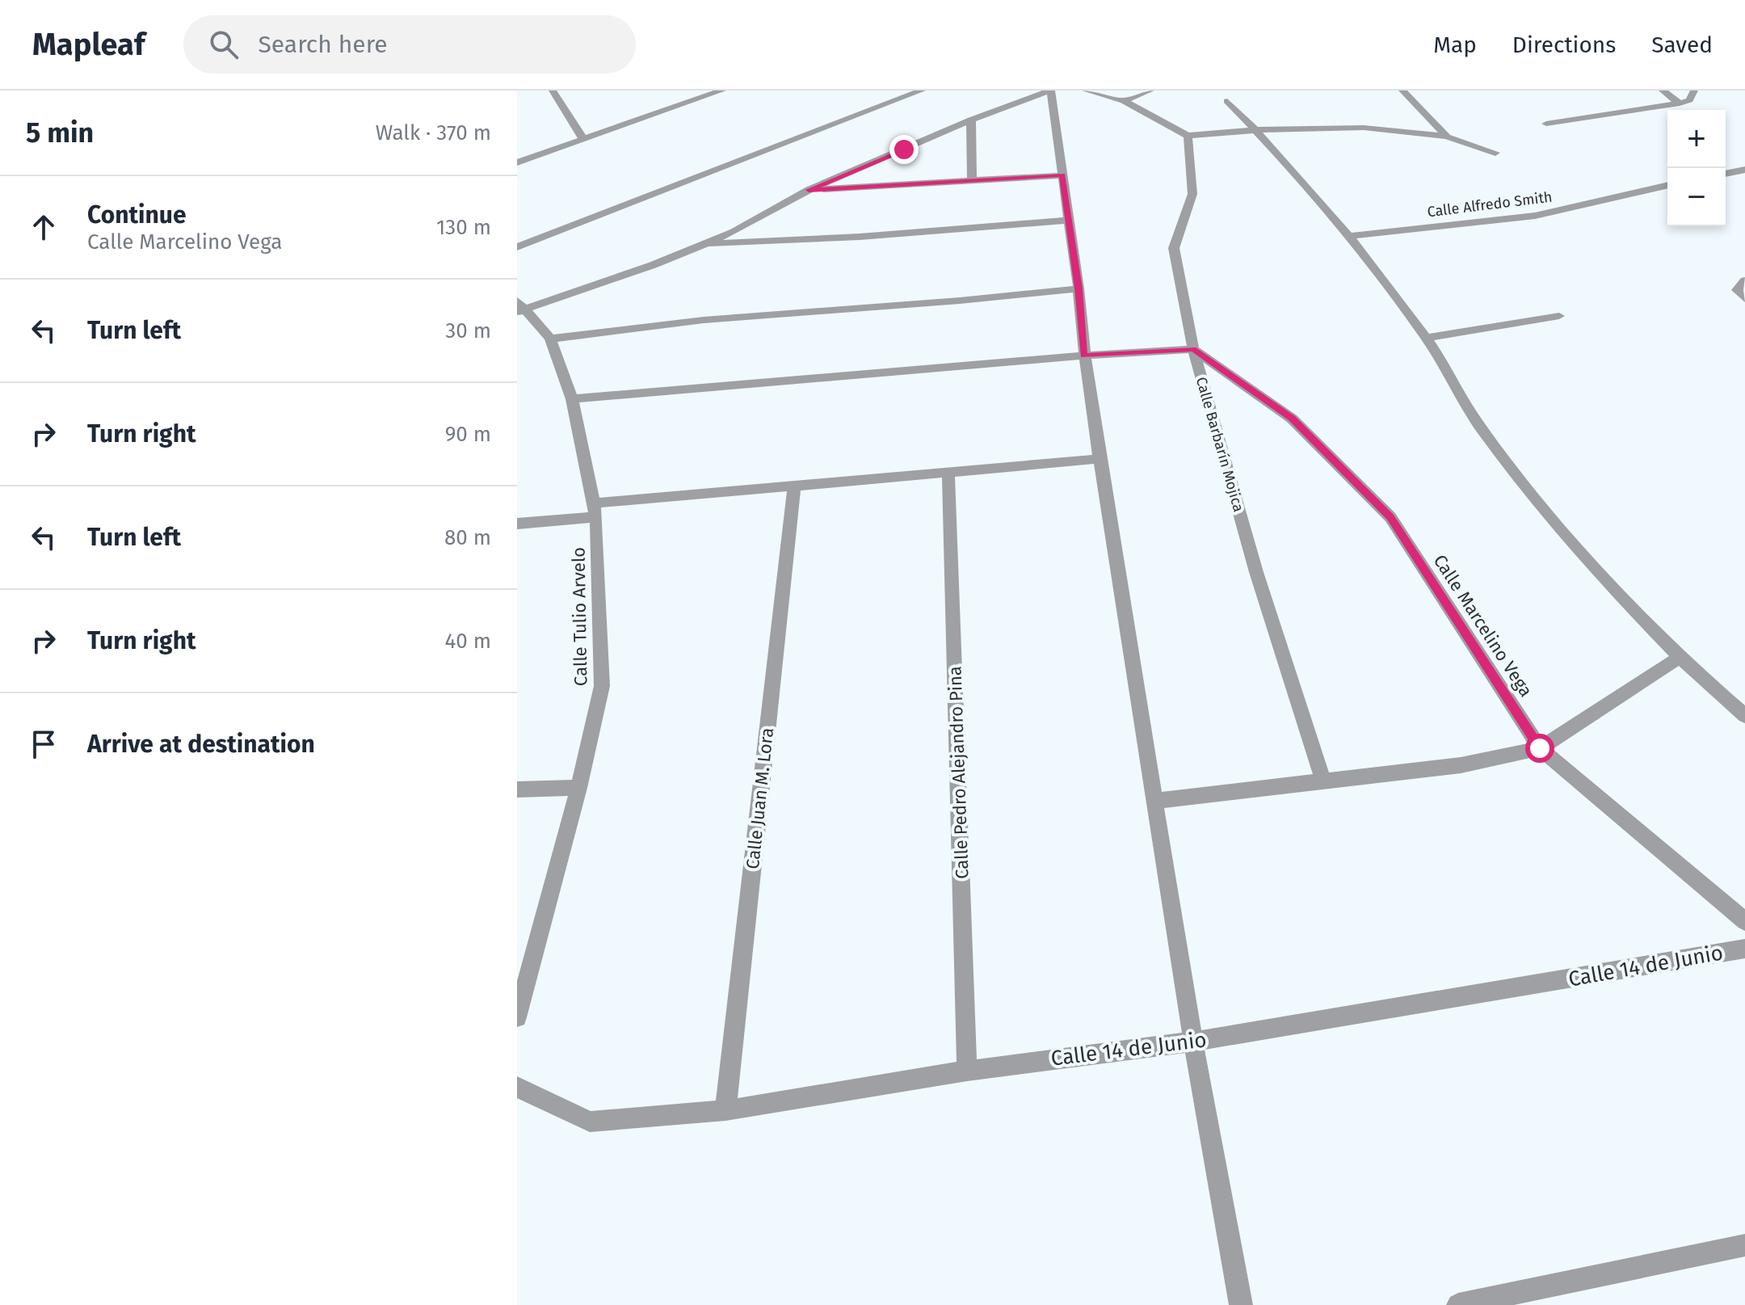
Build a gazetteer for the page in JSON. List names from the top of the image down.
{
  "streets": {
    "street": [
      "Calle Alfredo Smith",
      "Calle Barbarín Mojica",
      "Calle Tulio Arvelo",
      "Calle Marcelino Vega",
      "Calle Pedro Alejandro Pina",
      "Calle Juan M. Lora",
      "Calle 14 de Junio"
    ]
  },
  "crossings": [
    ["Calle Barbarín Mojica", "Calle Marcelino Vega"],
    ["Calle Pedro Alejandro Pina", "Calle 14 de Junio"],
    ["Calle Juan M. Lora", "Calle 14 de Junio"]
  ],
  "page": {
    "header": "Mapleaf",
    "search": "Search here",
    "nav": ["Map", "Directions", "Saved"],
    "heading": ["5 min", "Walk · 370 m"],
    "map_buttons": ["+", "−"],
    "list": [
      ["Continue", "Calle Marcelino Vega", "130 m"],
      ["Turn left", "30 m"],
      ["Turn right", "90 m"],
      ["Turn left", "80 m"],
      ["Turn right", "40 m"],
      "Arrive at destination"
    ]
  }
}
